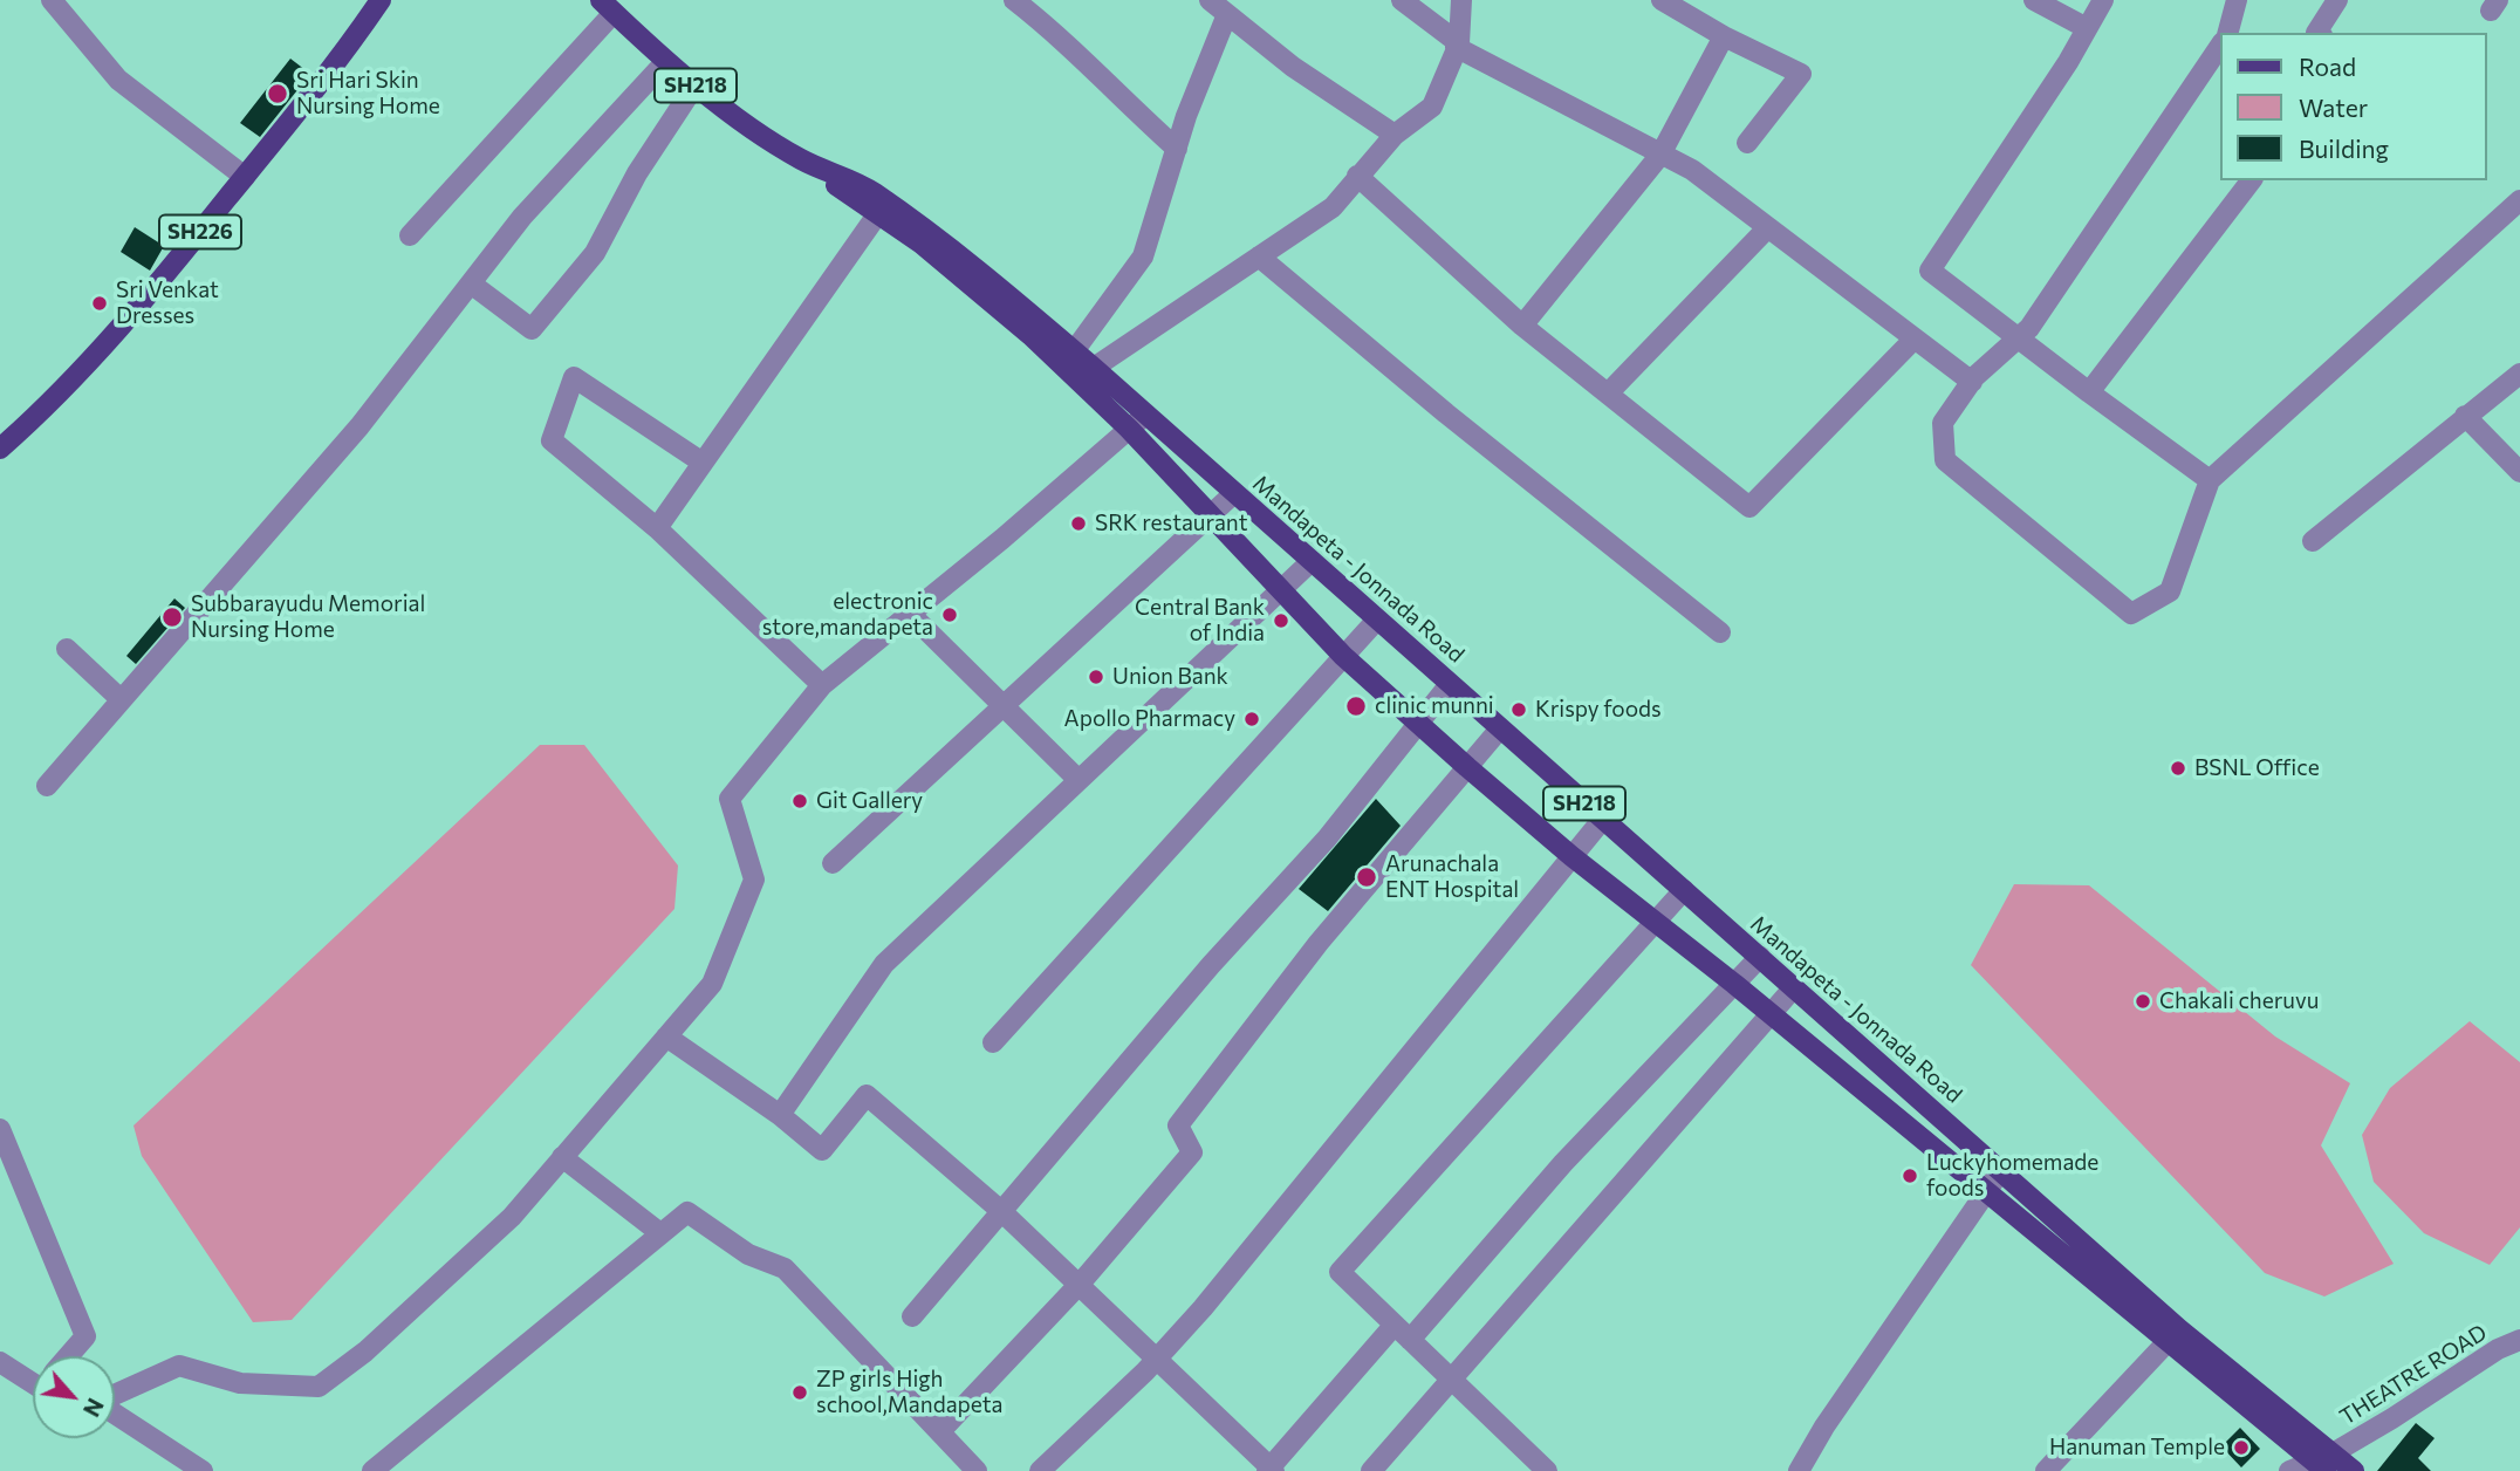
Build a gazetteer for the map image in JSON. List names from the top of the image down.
{
  "streets": {
    "main road": ["SH218", "SH226", "Mandapeta - Jonnada Road"],
    "street": ["THEATRE ROAD"]
  },
  "crossings": [
    ["SH218", "Mandapeta - Jonnada Road"],
    ["Mandapeta - Jonnada Road", "THEATRE ROAD"]
  ],
  "places": [
    "Sri Hari Skin Nursing Home",
    "Sri Venkat Dresses",
    "SRK restaurant",
    "electronic store,mandapeta",
    "Subbarayudu Memorial Nursing Home",
    "Central Bank of India",
    "Union Bank",
    "clinic munni",
    "Krispy foods",
    "Apollo Pharmacy",
    "BSNL Office",
    "Git Gallery",
    "Arunachala ENT Hospital",
    "Chakali cheruvu",
    "Luckyhomemade foods",
    "ZP girls High school,Mandapeta",
    "Hanuman Temple"
  ],
  "legend": ["Road", "Water", "Building"],
  "north": "bottom right"
}
